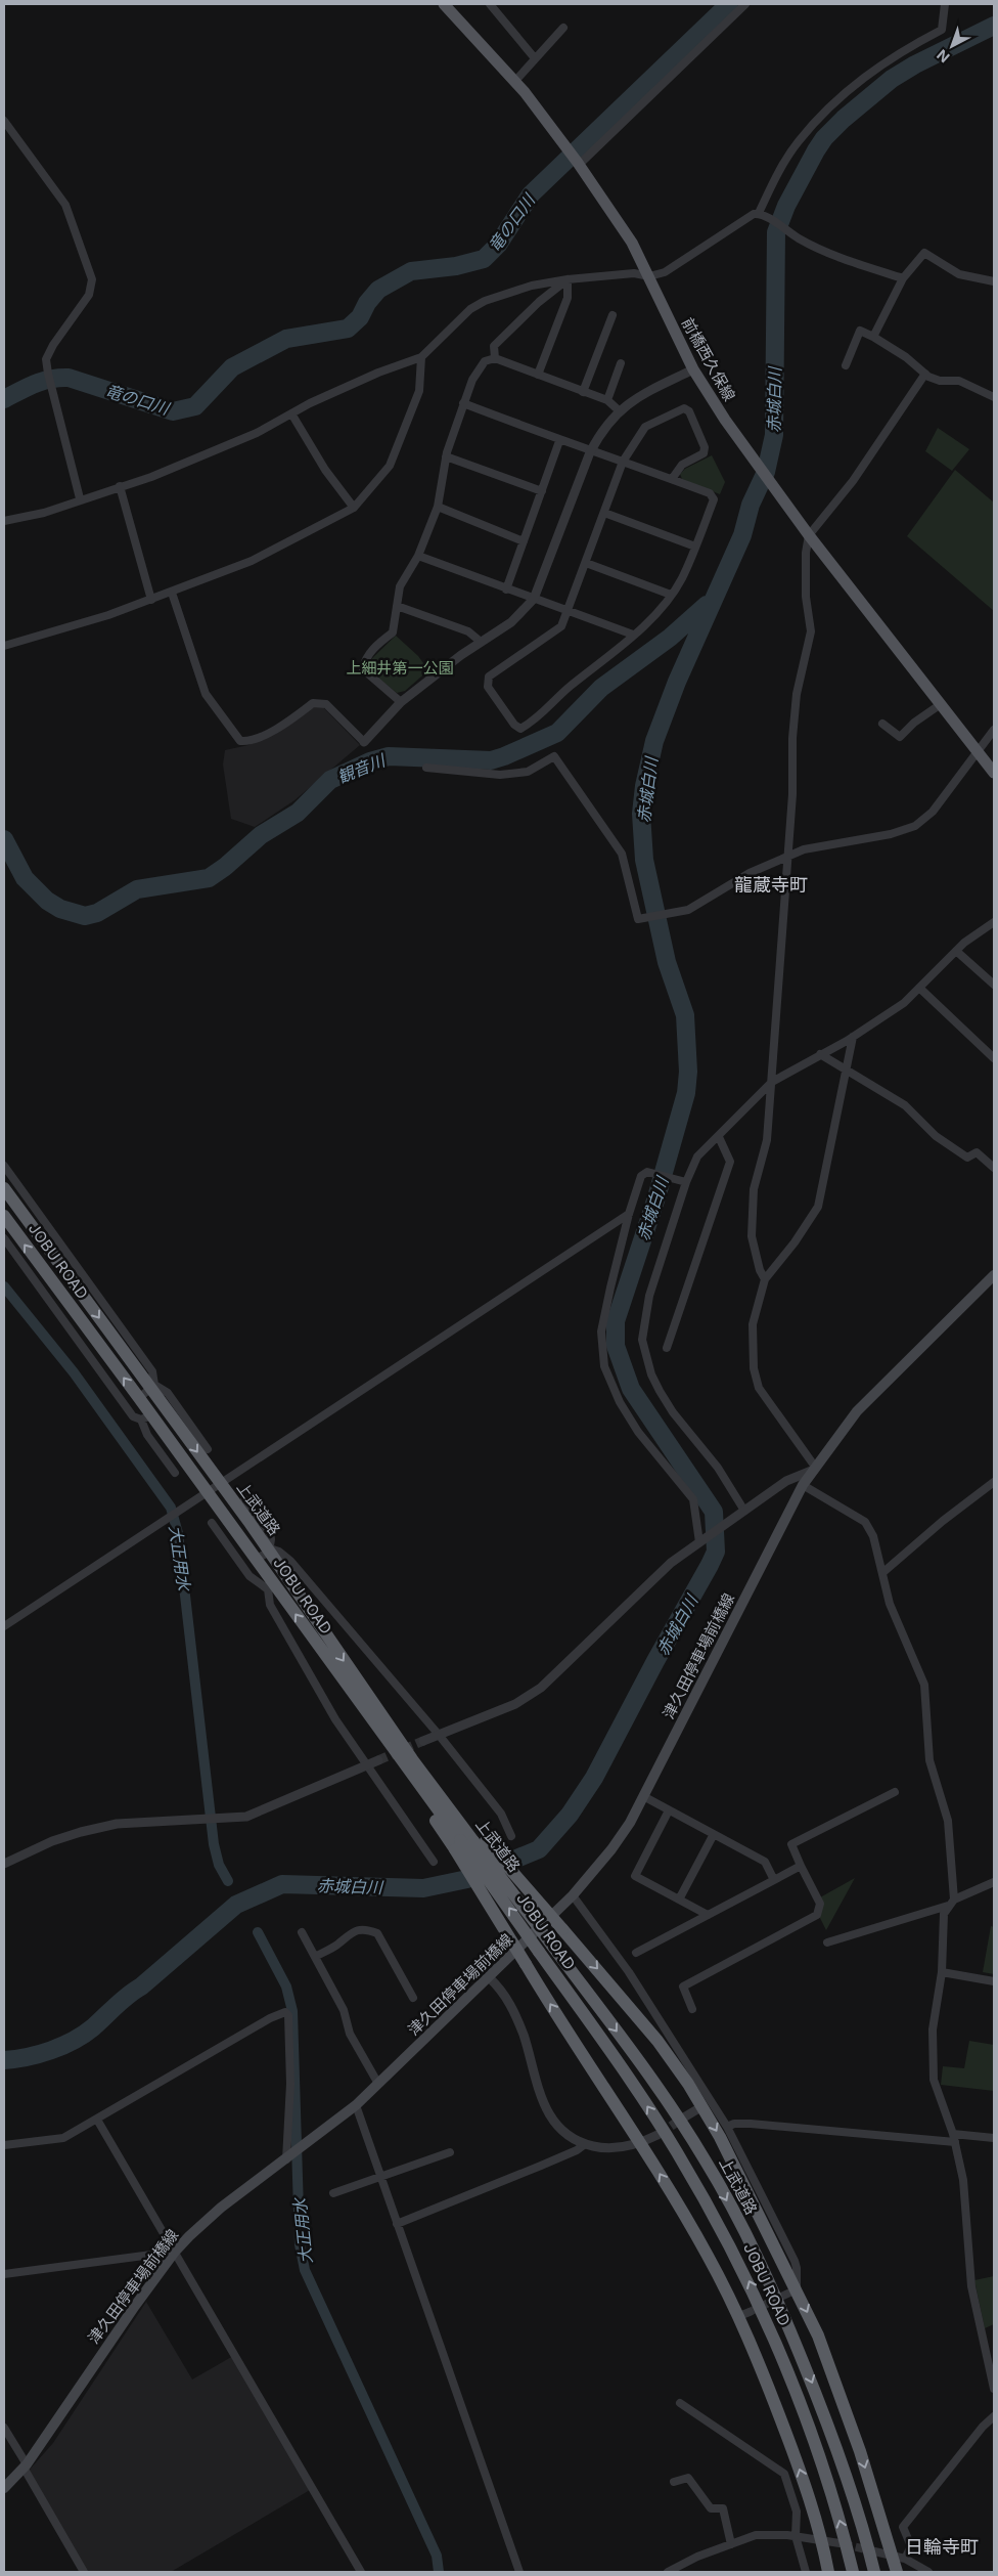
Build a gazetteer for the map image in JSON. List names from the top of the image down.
{
  "streets": {
    "highway": ["JOBU ROAD", "上武道路"],
    "main road": ["前橋西久保線", "津久田停車場前橋線"]
  },
  "districts": ["龍蔵寺町", "日輪寺町"],
  "water": [
    "竜の口川",
    "赤城白川",
    "観音川",
    "大正用水"
  ],
  "parks": ["上細井第一公園"],
  "north": "bottom left"
}
